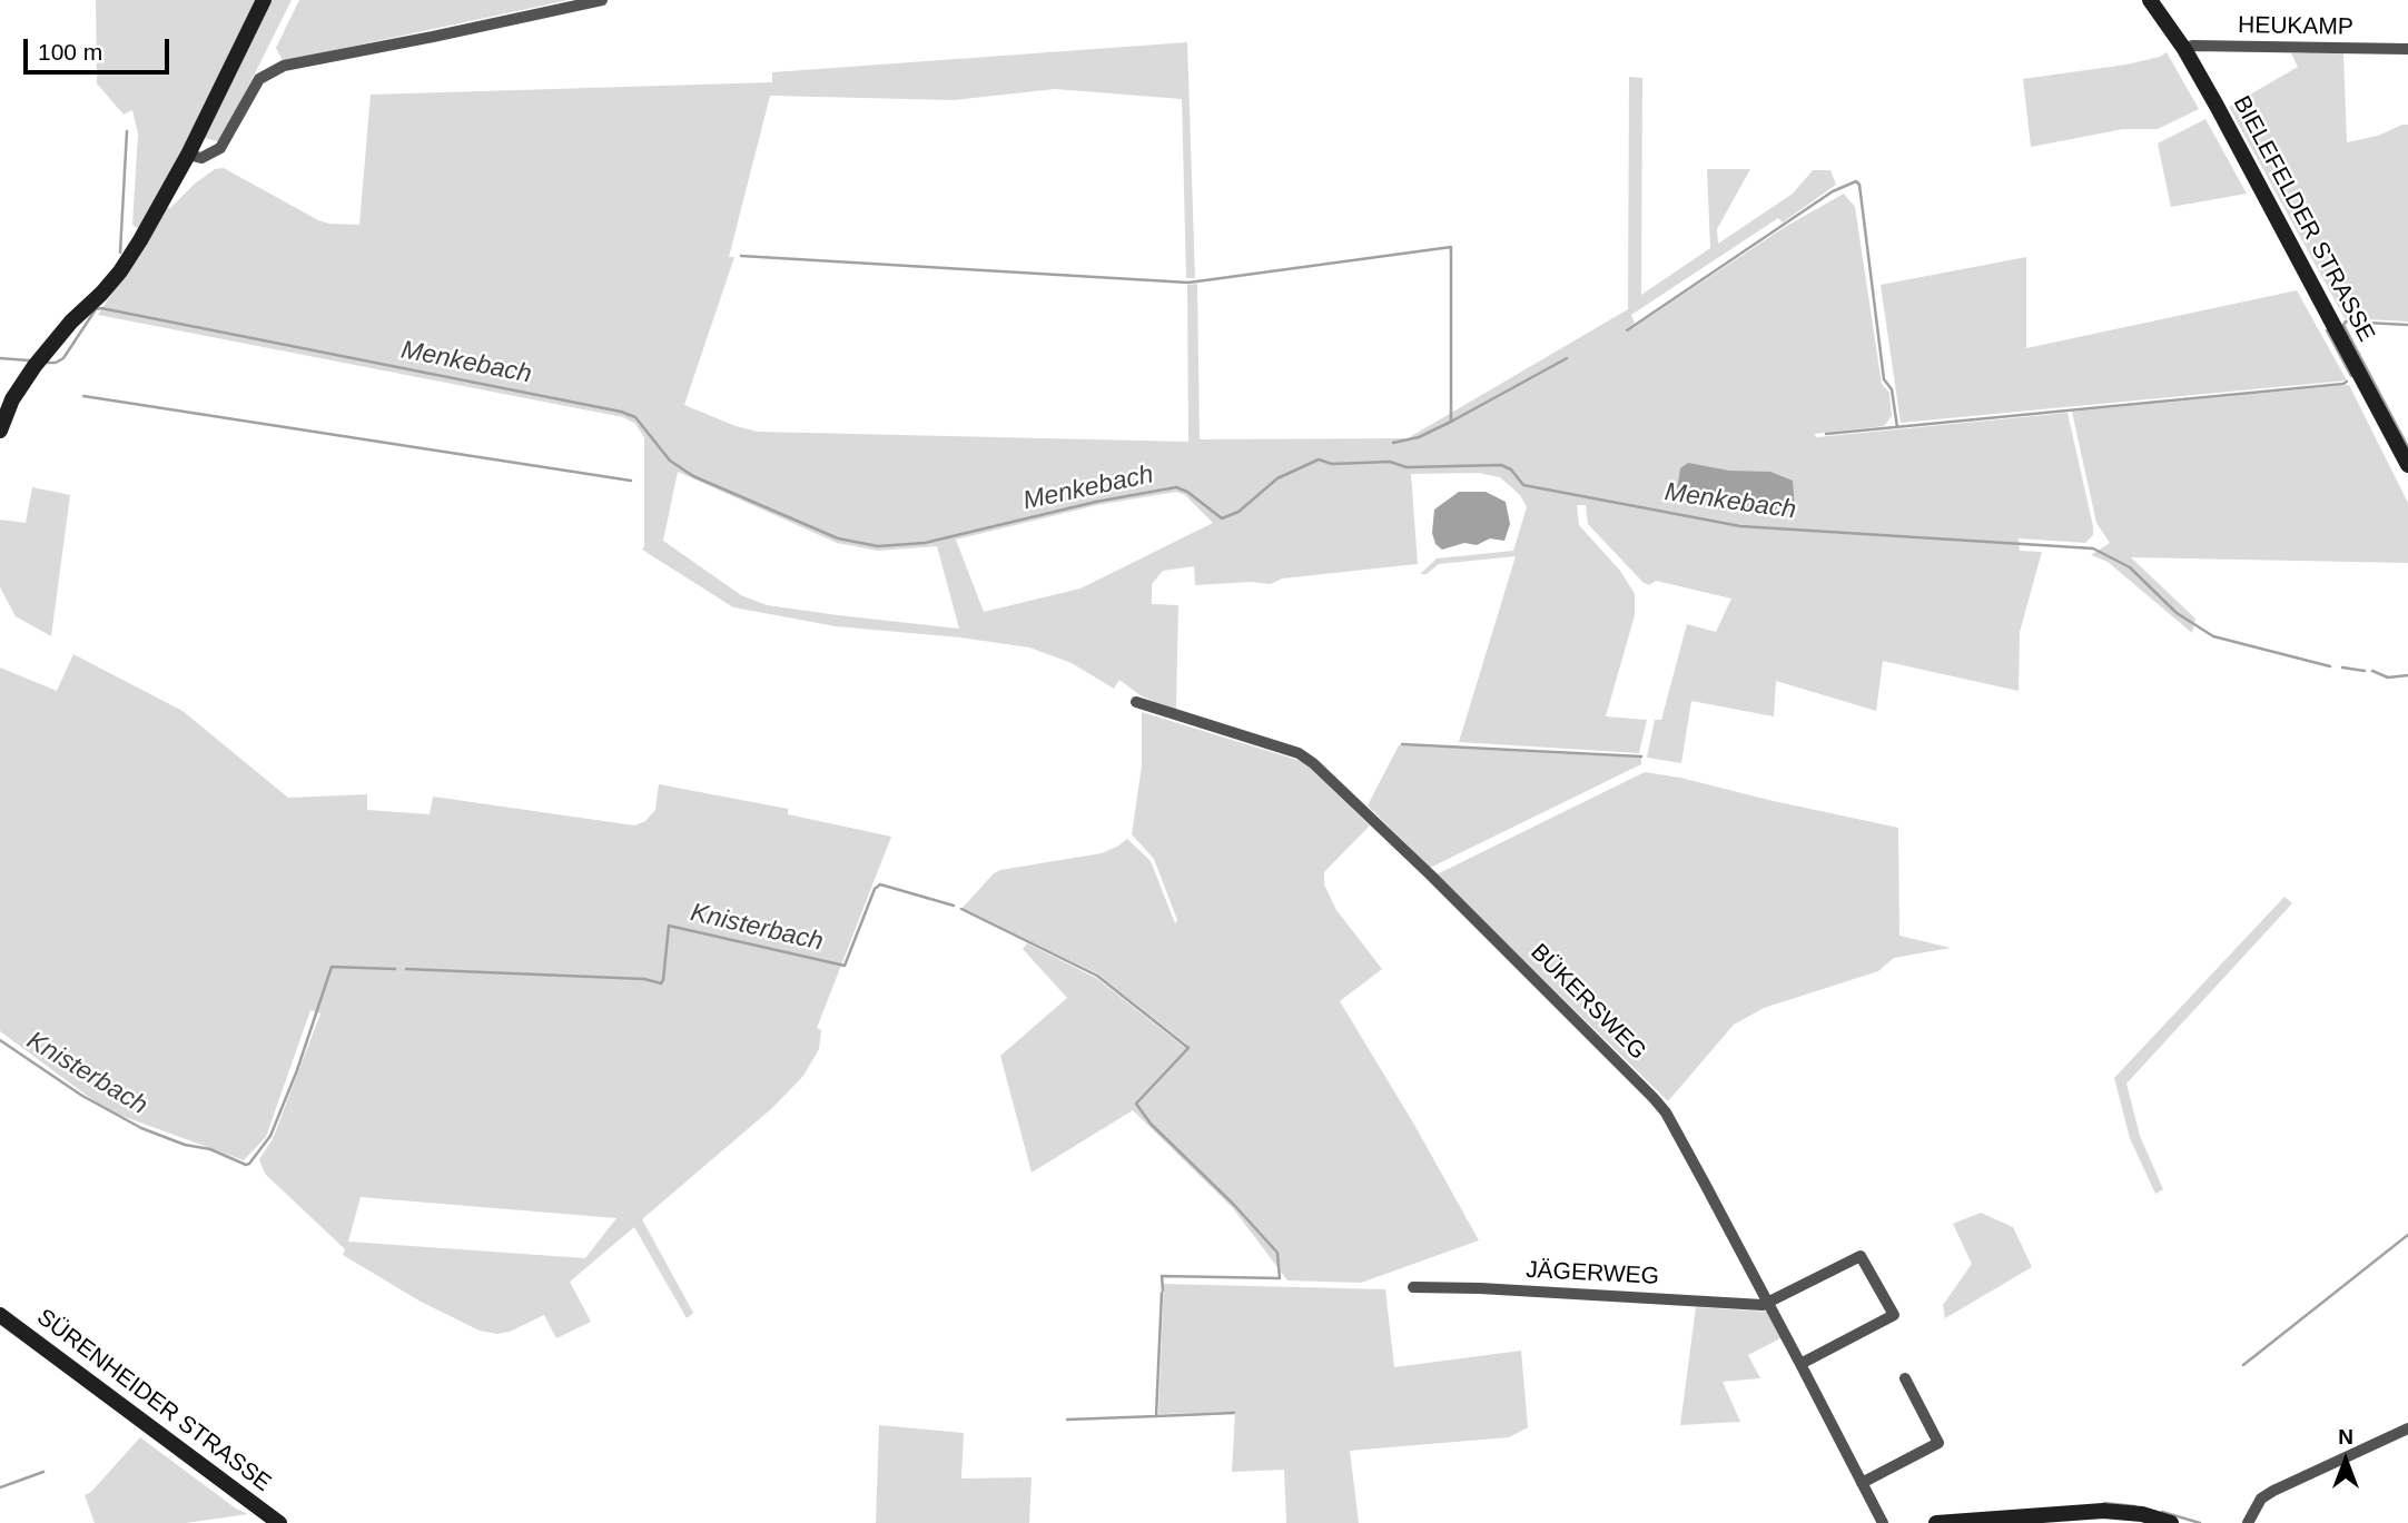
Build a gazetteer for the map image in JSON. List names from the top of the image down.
{
  "streets": {
    "main road": ["BIELEFELDER STRASSE", "SÜRENHEIDER STRASSE"],
    "street": ["HEUKAMP", "BÜKERSWEG", "JÄGERWEG"]
  },
  "crossings": [
    ["HEUKAMP", "BIELEFELDER STRASSE"],
    ["BÜKERSWEG", "JÄGERWEG"]
  ],
  "water": ["Menkebach", "Knisterbach"],
  "scale_bar": "100 m",
  "north": "top"
}
